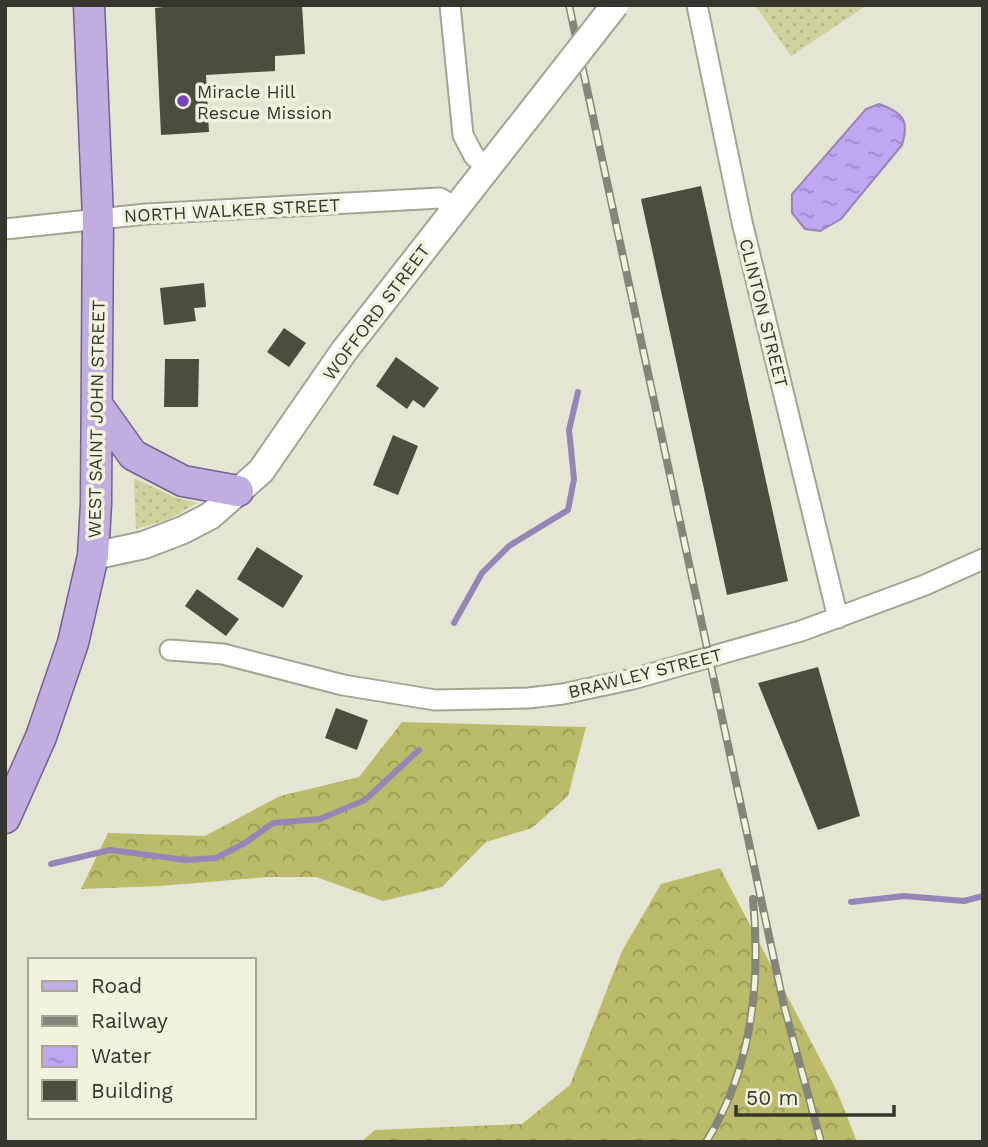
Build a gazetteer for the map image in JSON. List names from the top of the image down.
{
  "streets": {
    "main road": ["WEST SAINT JOHN STREET"],
    "street": [
      "NORTH WALKER STREET",
      "WOFFORD STREET",
      "CLINTON STREET",
      "BRAWLEY STREET"
    ]
  },
  "crossings": [
    ["NORTH WALKER STREET", "WOFFORD STREET"],
    ["NORTH WALKER STREET", "WEST SAINT JOHN STREET"],
    ["WOFFORD STREET", "WEST SAINT JOHN STREET"],
    ["CLINTON STREET", "BRAWLEY STREET"]
  ],
  "places": ["Miracle Hill Rescue Mission"],
  "legend": [
    "Road",
    "Railway",
    "Water",
    "Building"
  ],
  "scale_bar": "50 m"
}
